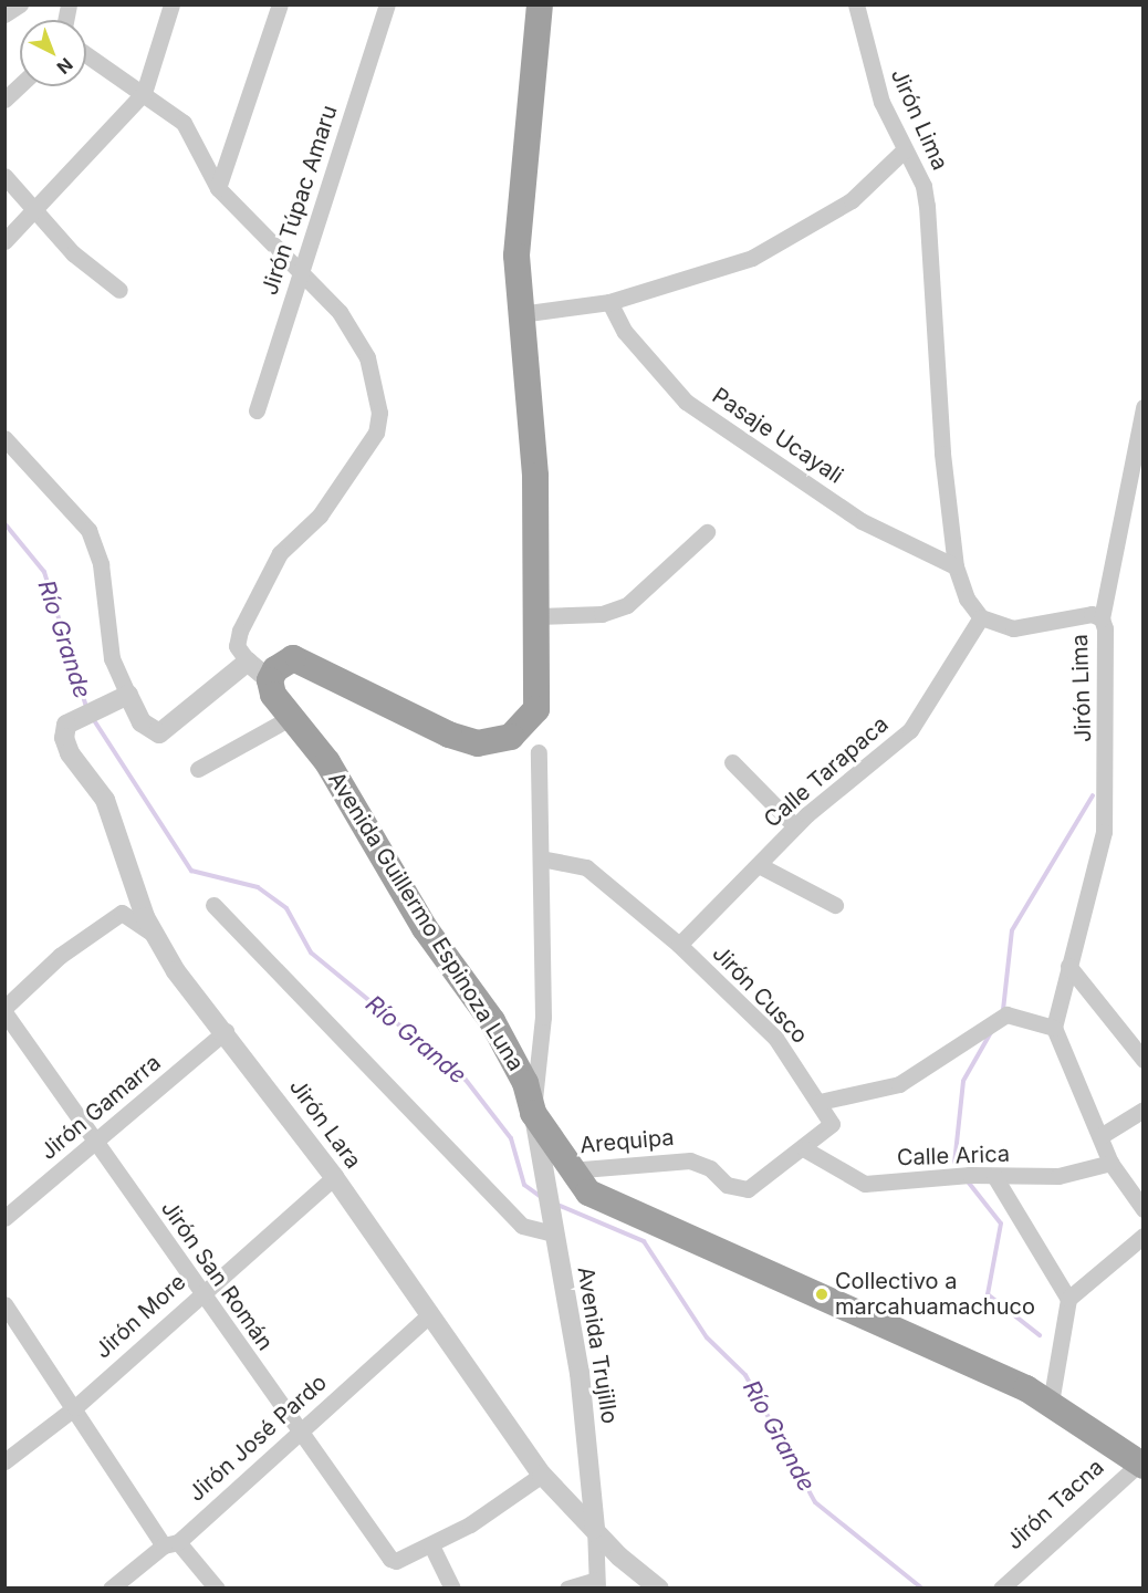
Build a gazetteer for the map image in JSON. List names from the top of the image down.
{
  "streets": {
    "highway": ["Avenida Guillermo Espinoza Luna"],
    "street": [
      "Jirón Lima",
      "Jirón Túpac Amaru",
      "Pasaje Ucayali",
      "Calle Tarapaca",
      "Jirón Cusco",
      "Jirón Gamarra",
      "Jirón Lara",
      "Arequipa",
      "Calle Arica",
      "Jirón San Román",
      "Jirón More",
      "Avenida Trujillo",
      "Jirón José Pardo",
      "Jirón Tacna"
    ]
  },
  "crossings": [
    ["Jirón Lima", "Pasaje Ucayali"],
    ["Jirón Lima", "Calle Tarapaca"],
    ["Calle Tarapaca", "Jirón Cusco"],
    ["Avenida Guillermo Espinoza Luna", "Arequipa"],
    ["Avenida Guillermo Espinoza Luna", "Avenida Trujillo"],
    ["Avenida Guillermo Espinoza Luna", "Jirón Tacna"],
    ["Jirón Cusco", "Arequipa"],
    ["Jirón Gamarra", "Jirón Lara"],
    ["Jirón Gamarra", "Jirón San Román"],
    ["Jirón Lara", "Jirón More"],
    ["Jirón Lara", "Avenida Trujillo"],
    ["Jirón Lara", "Jirón José Pardo"],
    ["Arequipa", "Calle Arica"],
    ["Jirón San Román", "Jirón More"],
    ["Jirón San Román", "Jirón José Pardo"]
  ],
  "water": ["Río Grande"],
  "places": ["Collectivo a marcahuamachuco"],
  "north": "bottom right"
}
